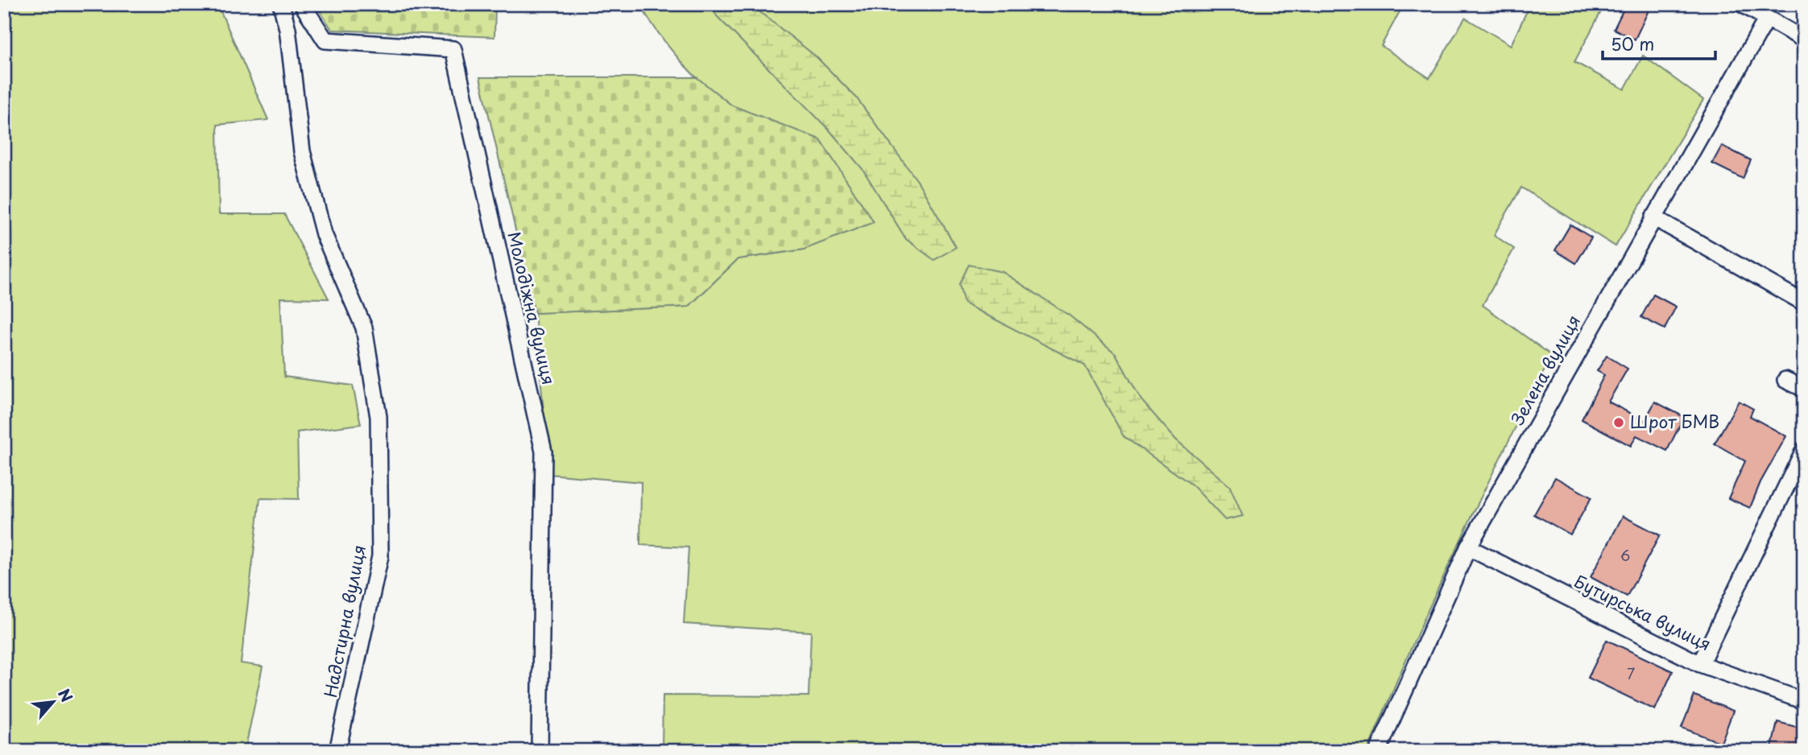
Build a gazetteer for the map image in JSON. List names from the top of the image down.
{
  "streets": {
    "street": [
      "Молодіжна вулиця",
      "Зелена вулиця",
      "Бутирська вулиця",
      "Надстирна вулиця"
    ]
  },
  "crossings": [
    ["Зелена вулиця", "Бутирська вулиця"]
  ],
  "places": ["Шрот БМВ"],
  "house_numbers": ["6", "7"],
  "scale_bar": "50 m",
  "north": "top right"
}
